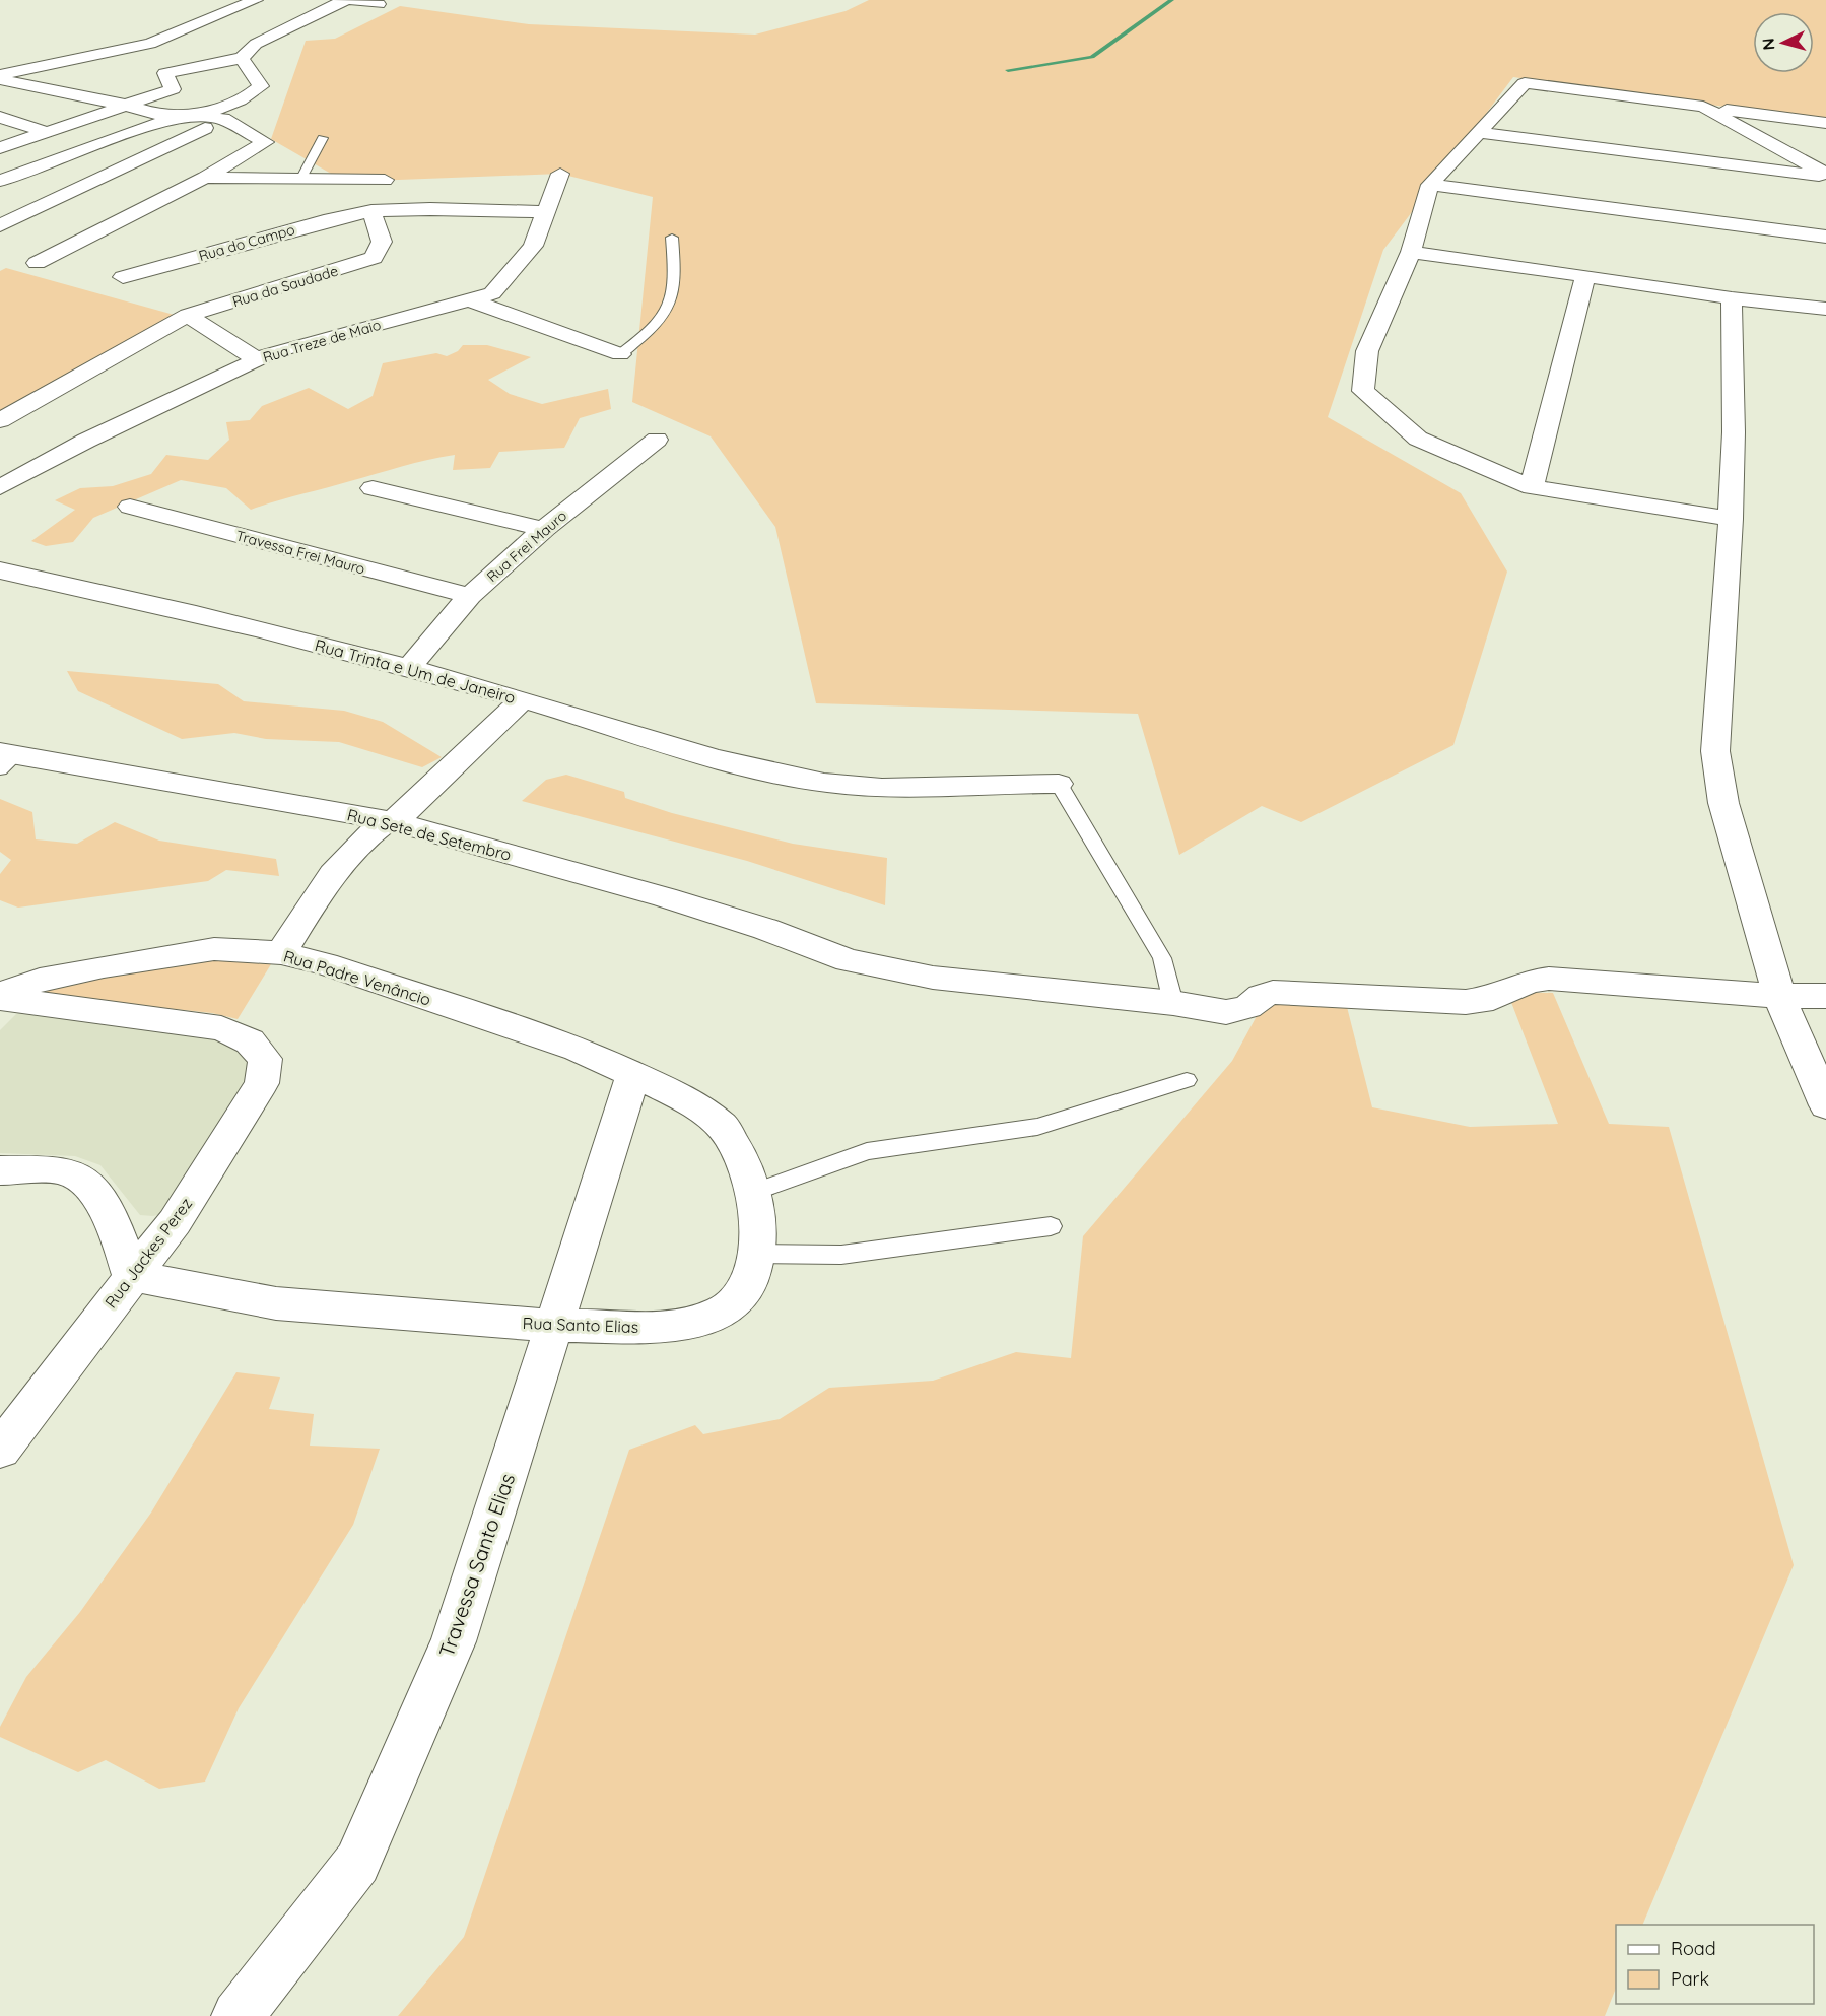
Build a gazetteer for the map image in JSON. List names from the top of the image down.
{
  "streets": {
    "street": [
      "Rua do Campo",
      "Rua da Saudade",
      "Rua Treze de Maio",
      "Rua Frei Mauro",
      "Travessa Frei Mauro",
      "Rua Trinta e Um de Janeiro",
      "Rua Sete de Setembro",
      "Rua Padre Venâncio",
      "Rua Jackes Perez",
      "Rua Santo Elias",
      "Travessa Santo Elias"
    ]
  },
  "crossings": [
    ["Rua do Campo", "Rua da Saudade"],
    ["Rua Frei Mauro", "Travessa Frei Mauro"],
    ["Rua Frei Mauro", "Rua Trinta e Um de Janeiro"],
    ["Rua Padre Venâncio", "Rua Jackes Perez"],
    ["Rua Padre Venâncio", "Rua Santo Elias"],
    ["Rua Padre Venâncio", "Travessa Santo Elias"],
    ["Rua Jackes Perez", "Rua Santo Elias"],
    ["Rua Santo Elias", "Travessa Santo Elias"]
  ],
  "legend": ["Road", "Park"],
  "north": "left"
}
